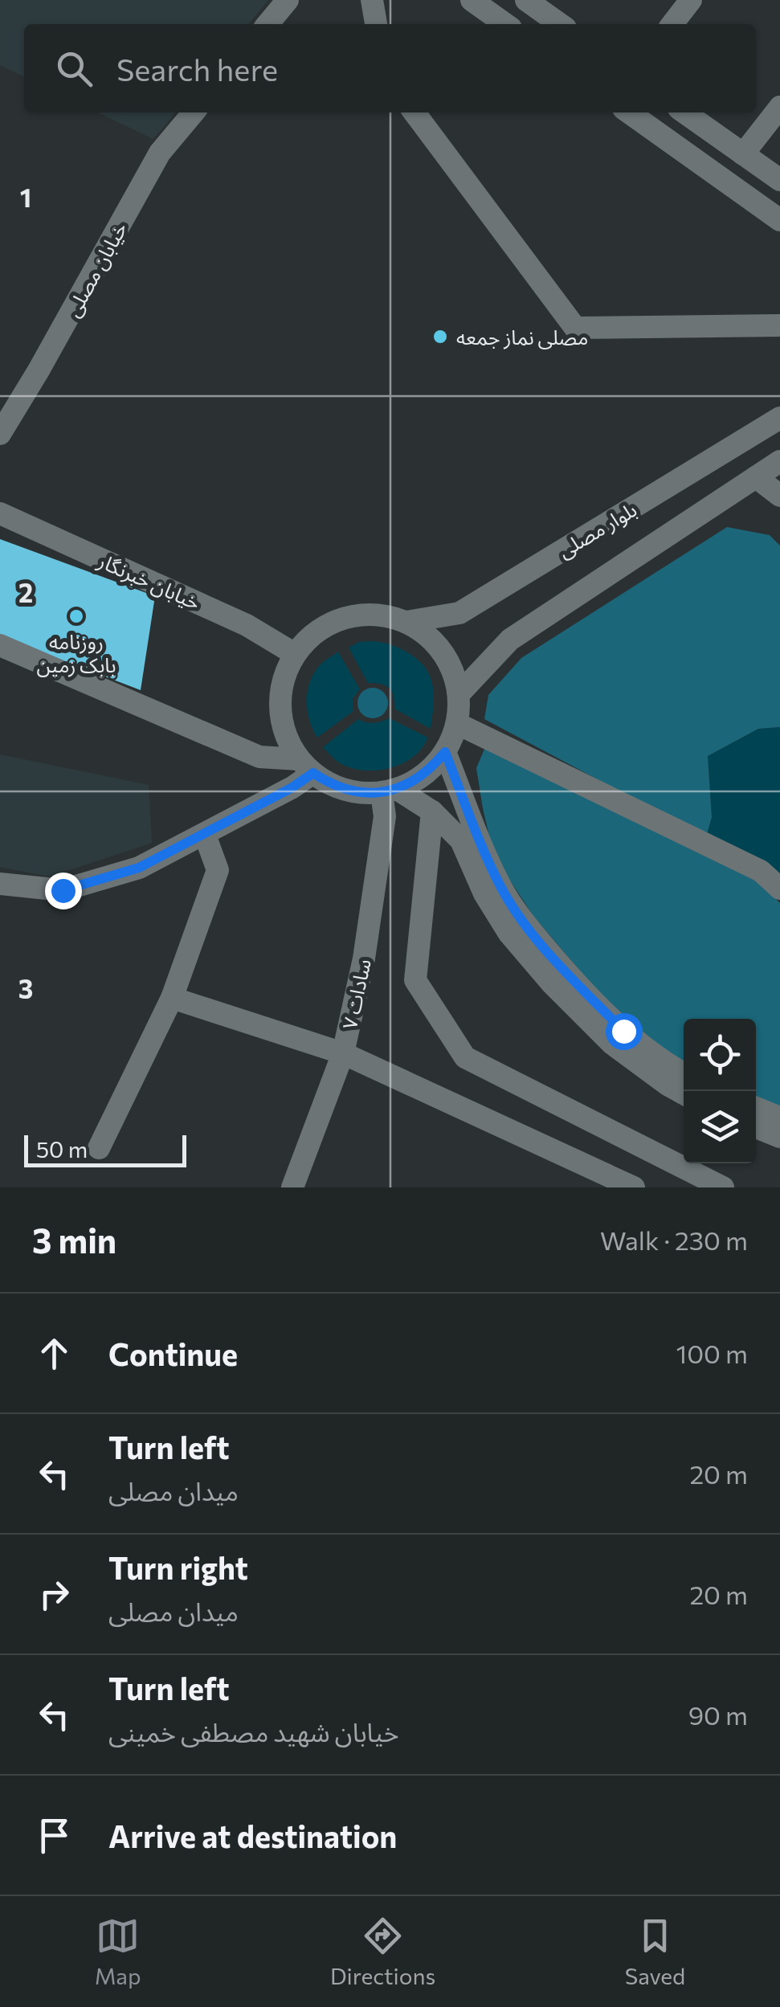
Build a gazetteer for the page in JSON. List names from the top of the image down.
{
  "streets": {
    "street": [
      "خیابان مصلی",
      "بلوار مصلی",
      "خیابان خبرنگار",
      "سادات ۷"
    ]
  },
  "crossings": [
    ["بلوار مصلی", "خیابان خبرنگار"],
    ["بلوار مصلی", "سادات ۷"],
    ["خیابان خبرنگار", "سادات ۷"]
  ],
  "places": ["مصلی نماز جمعه", "روزنامه بابک زمین"],
  "scale_bar": "50 m",
  "page": {
    "search": "Search here",
    "scale": "50 m",
    "heading": ["3 min", "Walk · 230 m"],
    "list": [
      ["Continue", "100 m"],
      ["Turn left", "میدان مصلی", "20 m"],
      ["Turn right", "میدان مصلی", "20 m"],
      ["Turn left", "خیابان شهید مصطفی خمینی", "90 m"],
      "Arrive at destination"
    ],
    "nav": ["Map", "Directions", "Saved"]
  },
  "grid": {
    "rows": ["1", "2", "3"]
  }
}
